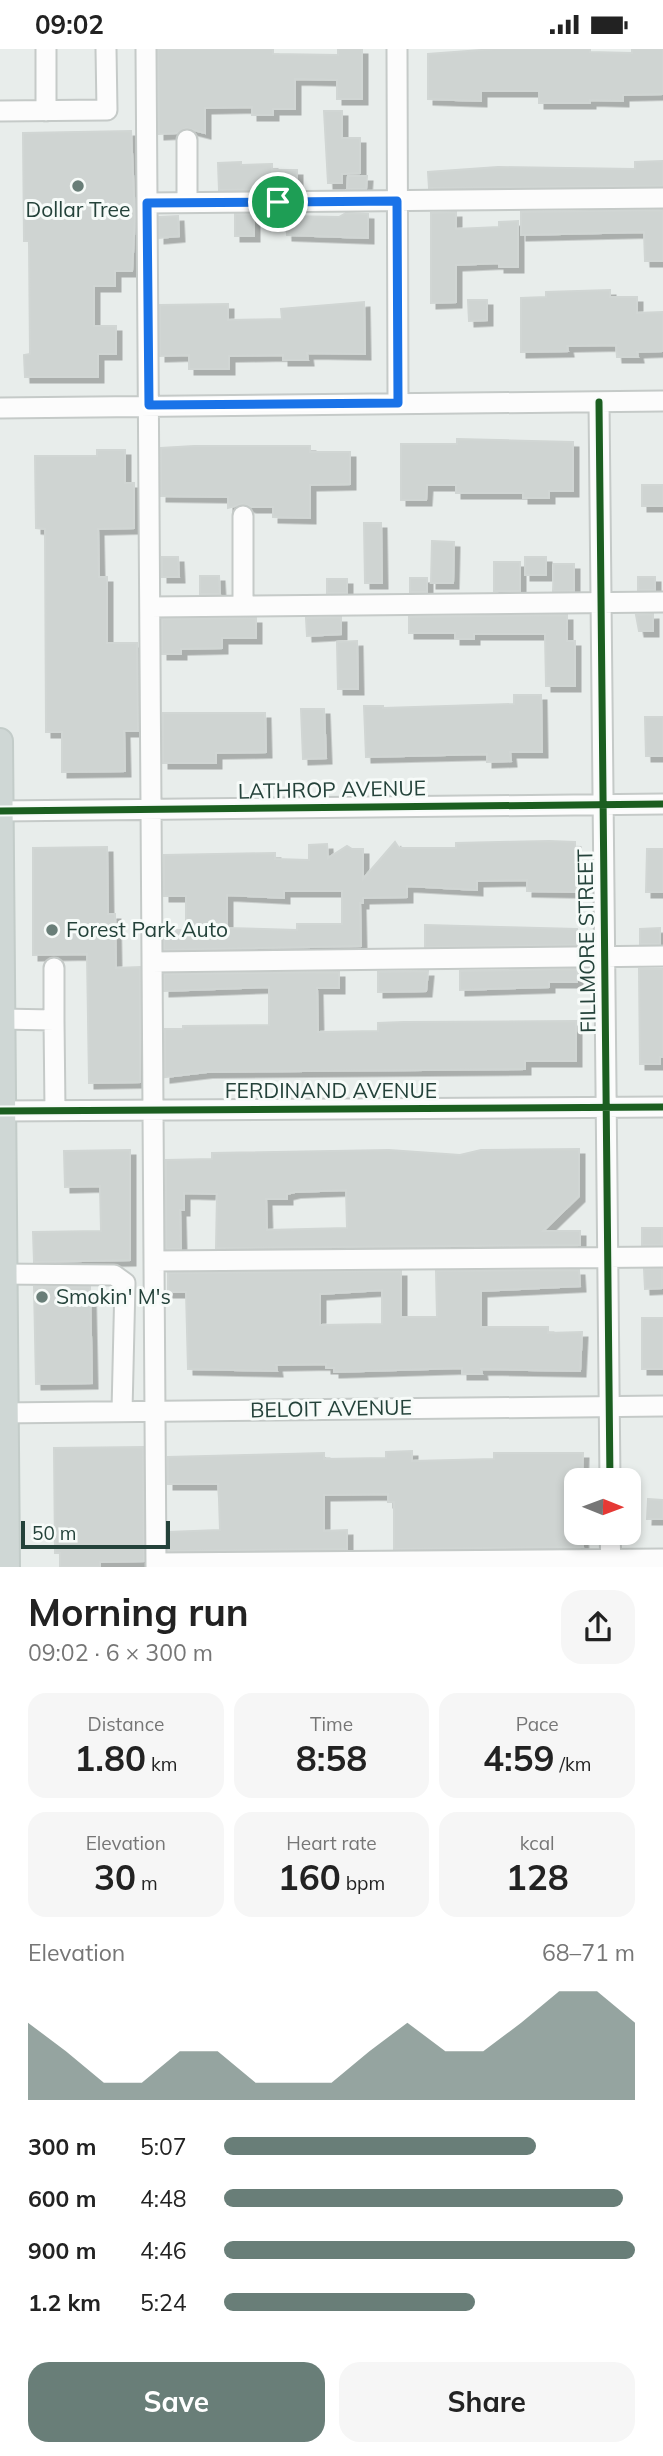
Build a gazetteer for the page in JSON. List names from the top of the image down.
{
  "streets": {
    "street": [
      "LATHROP AVENUE",
      "FILLMORE STREET",
      "FERDINAND AVENUE",
      "BELOIT AVENUE"
    ]
  },
  "crossings": [
    ["LATHROP AVENUE", "FILLMORE STREET"],
    ["FILLMORE STREET", "FERDINAND AVENUE"],
    ["FILLMORE STREET", "BELOIT AVENUE"]
  ],
  "places": ["Dollar Tree", "Forest Park Auto", "Smokin' M's"],
  "scale_bar": "50 m",
  "north": "right",
  "page": {
    "status": "09:02",
    "scale": "50 m",
    "heading": ["Morning run", "09:02 · 6 × 300 m"],
    "stats": [
      ["Distance", "1.80 km"],
      ["Time", "8:58"],
      ["Pace", "4:59 /km"],
      ["Elevation", "30 m"],
      ["Heart rate", "160 bpm"],
      ["kcal", "128"]
    ],
    "chart": ["Elevation", "68–71 m"],
    "list": [
      {
        "name": "300 m",
        "note": "5:07"
      },
      {
        "name": "600 m",
        "note": "4:48"
      },
      {
        "name": "900 m",
        "note": "4:46"
      },
      {
        "name": "1.2 km",
        "note": "5:24"
      }
    ],
    "buttons": ["Save", "Share"]
  }
}
